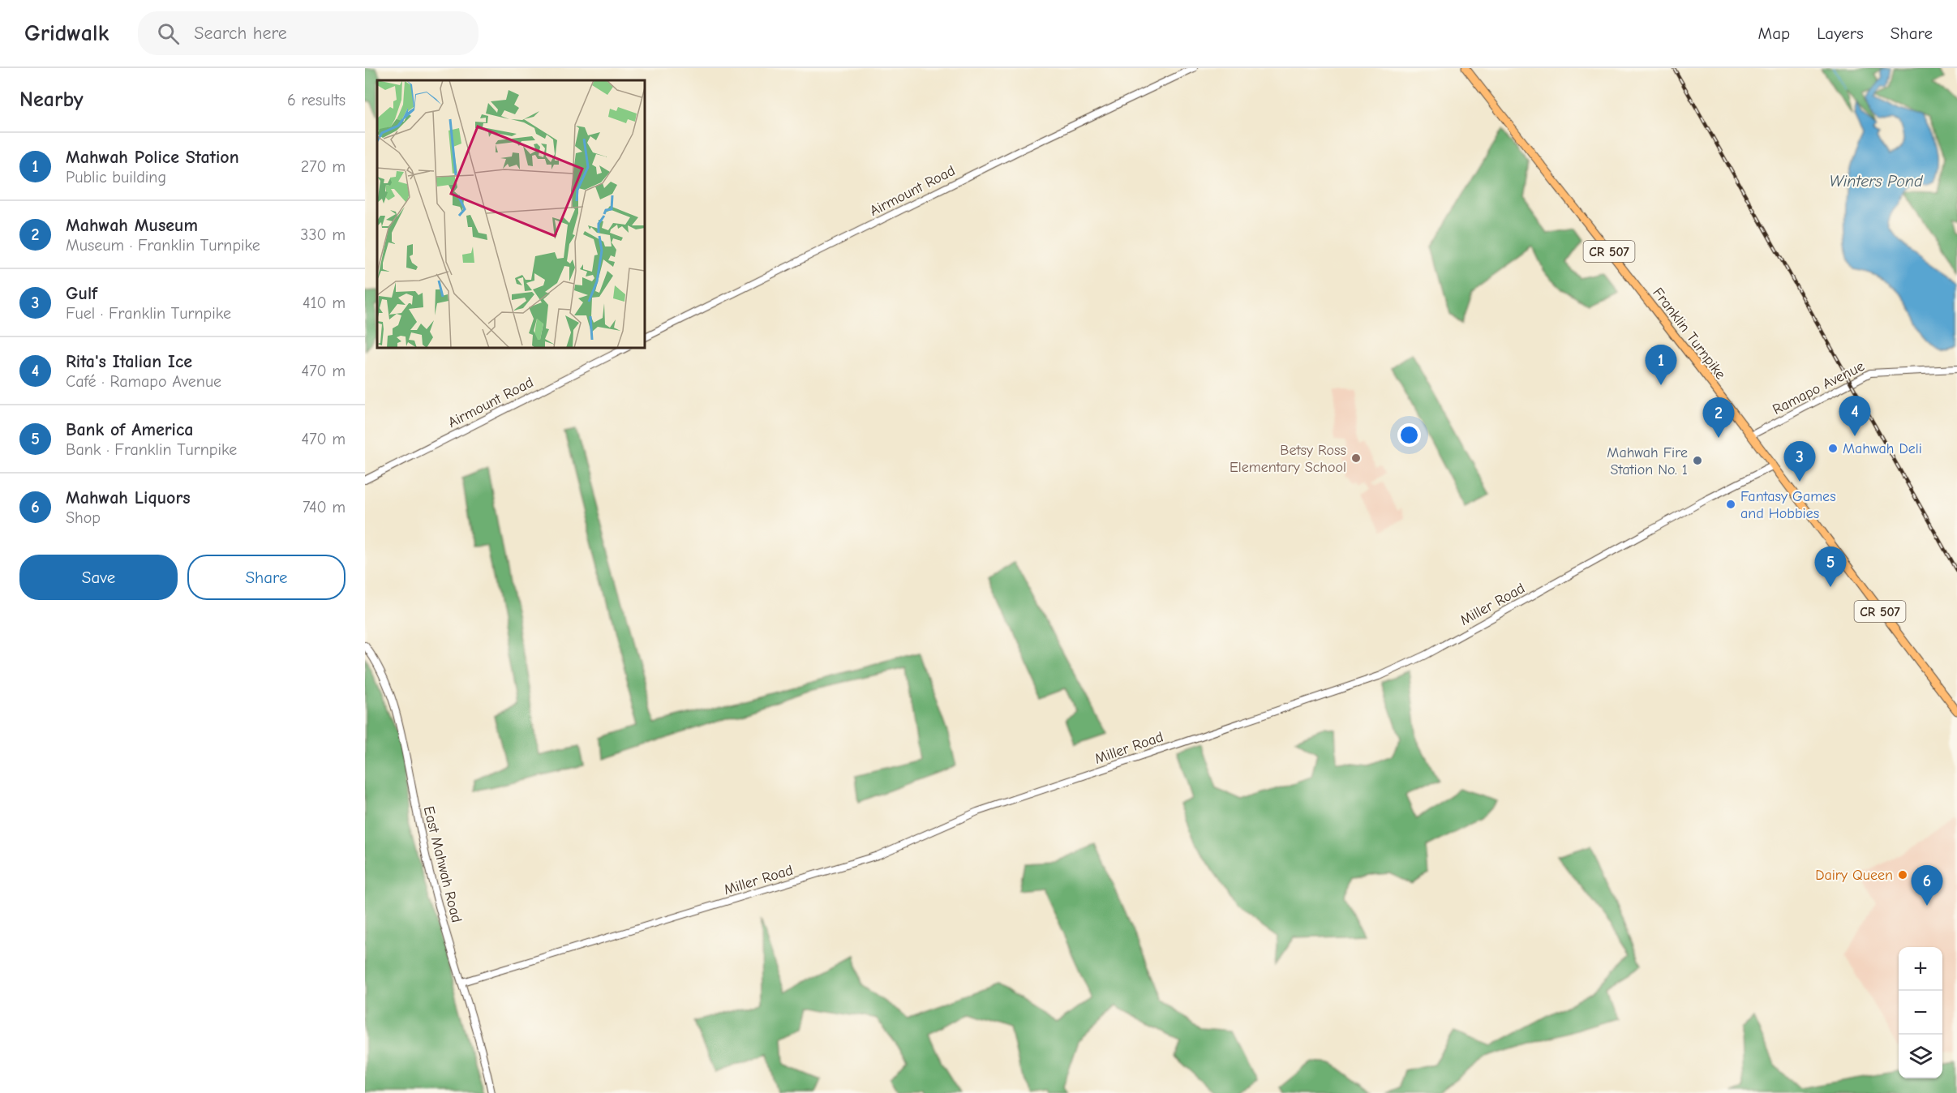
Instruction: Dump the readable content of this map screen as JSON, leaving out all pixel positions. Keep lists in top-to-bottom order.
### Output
{
  "streets": {
    "main road": ["CR 507", "Franklin Turnpike"],
    "street": [
      "Airmount Road",
      "Ramapo Avenue",
      "Miller Road",
      "East Mahwah Road"
    ]
  },
  "crossings": [
    ["Franklin Turnpike", "Ramapo Avenue"],
    ["Franklin Turnpike", "Miller Road"],
    ["Miller Road", "East Mahwah Road"]
  ],
  "water": ["Winters Pond"],
  "places": [
    "Mahwah Deli",
    "Betsy Ross Elementary School",
    "Mahwah Fire Station No. 1",
    "Fantasy Games and Hobbies",
    "Dairy Queen"
  ],
  "page": {
    "header": "Gridwalk",
    "search": "Search here",
    "nav": ["Map", "Layers", "Share"],
    "heading": ["Nearby", "6 results"],
    "list": [
      {
        "mark": "1",
        "name": "Mahwah Police Station",
        "note": "Public building",
        "value": "270 m"
      },
      {
        "mark": "2",
        "name": "Mahwah Museum",
        "note": "Museum · Franklin Turnpike",
        "value": "330 m"
      },
      {
        "mark": "3",
        "name": "Gulf",
        "note": "Fuel · Franklin Turnpike",
        "value": "410 m"
      },
      {
        "mark": "4",
        "name": "Rita's Italian Ice",
        "note": "Café · Ramapo Avenue",
        "value": "470 m"
      },
      {
        "mark": "5",
        "name": "Bank of America",
        "note": "Bank · Franklin Turnpike",
        "value": "470 m"
      },
      {
        "mark": "6",
        "name": "Mahwah Liquors",
        "note": "Shop",
        "value": "740 m"
      }
    ],
    "pins": [
      "1",
      "4",
      "2",
      "3",
      "5",
      "6"
    ],
    "buttons": ["Save", "Share"],
    "map_buttons": ["+", "−"]
  }
}
